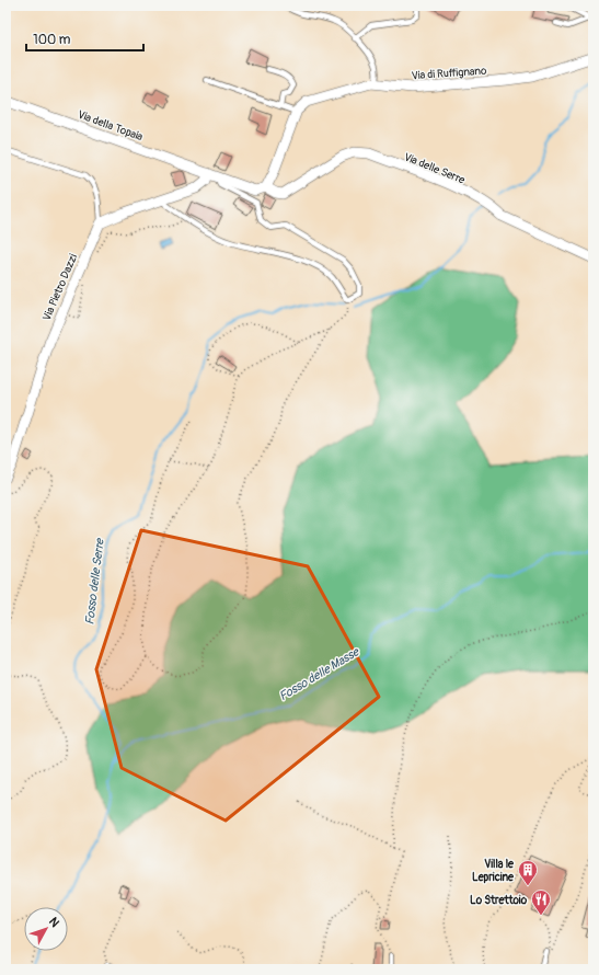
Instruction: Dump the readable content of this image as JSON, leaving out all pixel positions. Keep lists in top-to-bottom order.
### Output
{
  "streets": {
    "street": [
      "Via di Ruffignano",
      "Via della Topaia",
      "Via delle Serre",
      "Via Pietro Dazzi"
    ]
  },
  "water": ["Fosso delle Serre", "Fosso delle Masse"],
  "places": {
    "building": ["Villa le Lepricine"],
    "restaurant": ["Lo Strettoio"]
  },
  "scale_bar": "100 m",
  "north": "top right"
}
